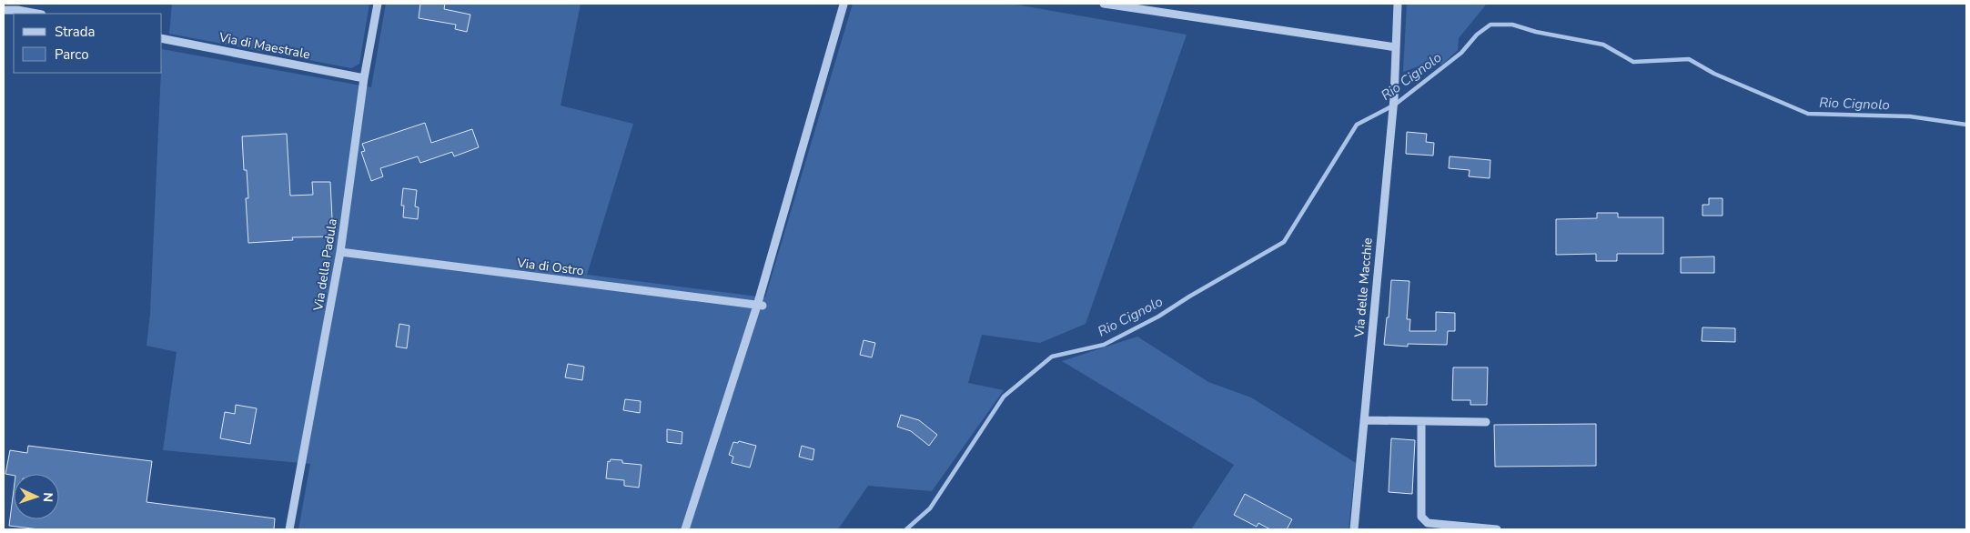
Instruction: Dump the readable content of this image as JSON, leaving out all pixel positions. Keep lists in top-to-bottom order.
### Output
{
  "streets": {
    "street": [
      "Via di Maestrale",
      "Via della Padula",
      "Via di Ostro",
      "Via delle Macchie"
    ]
  },
  "crossings": [
    ["Via di Maestrale", "Via della Padula"],
    ["Via della Padula", "Via di Ostro"]
  ],
  "water": ["Rio Cignolo"],
  "legend": ["Strada", "Parco"],
  "north": "right"
}
